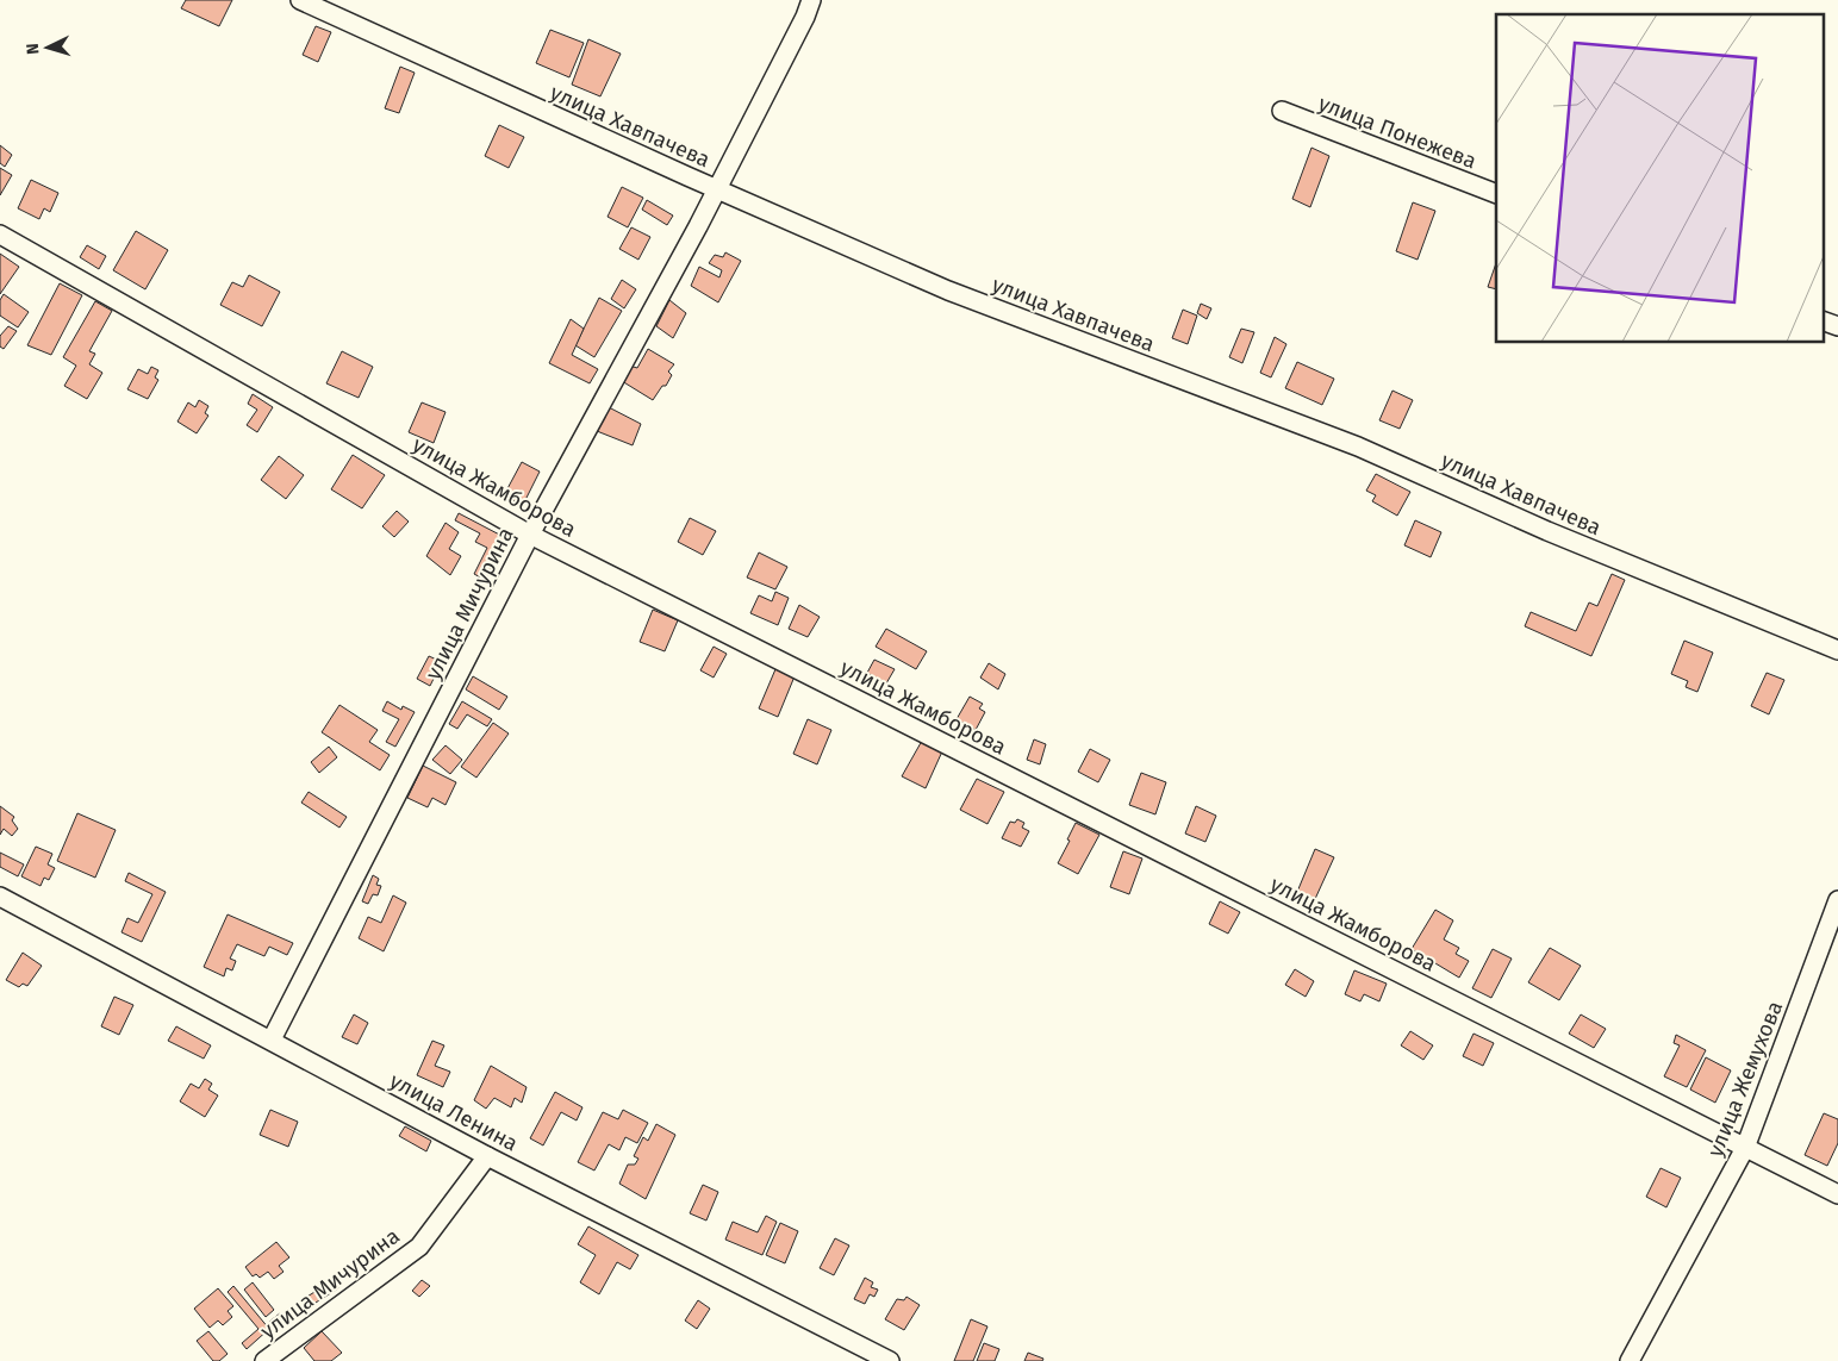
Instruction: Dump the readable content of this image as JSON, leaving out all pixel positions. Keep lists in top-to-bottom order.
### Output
{
  "streets": {
    "street": [
      "улица Хавпачева",
      "улица Понежева",
      "улица Жамборова",
      "улица Мичурина",
      "улица Жемухова",
      "улица Ленина"
    ]
  },
  "crossings": [
    ["улица Хавпачева", "улица Мичурина"],
    ["улица Жамборова", "улица Мичурина"],
    ["улица Жамборова", "улица Жемухова"],
    ["улица Мичурина", "улица Ленина"]
  ],
  "north": "left"
}
